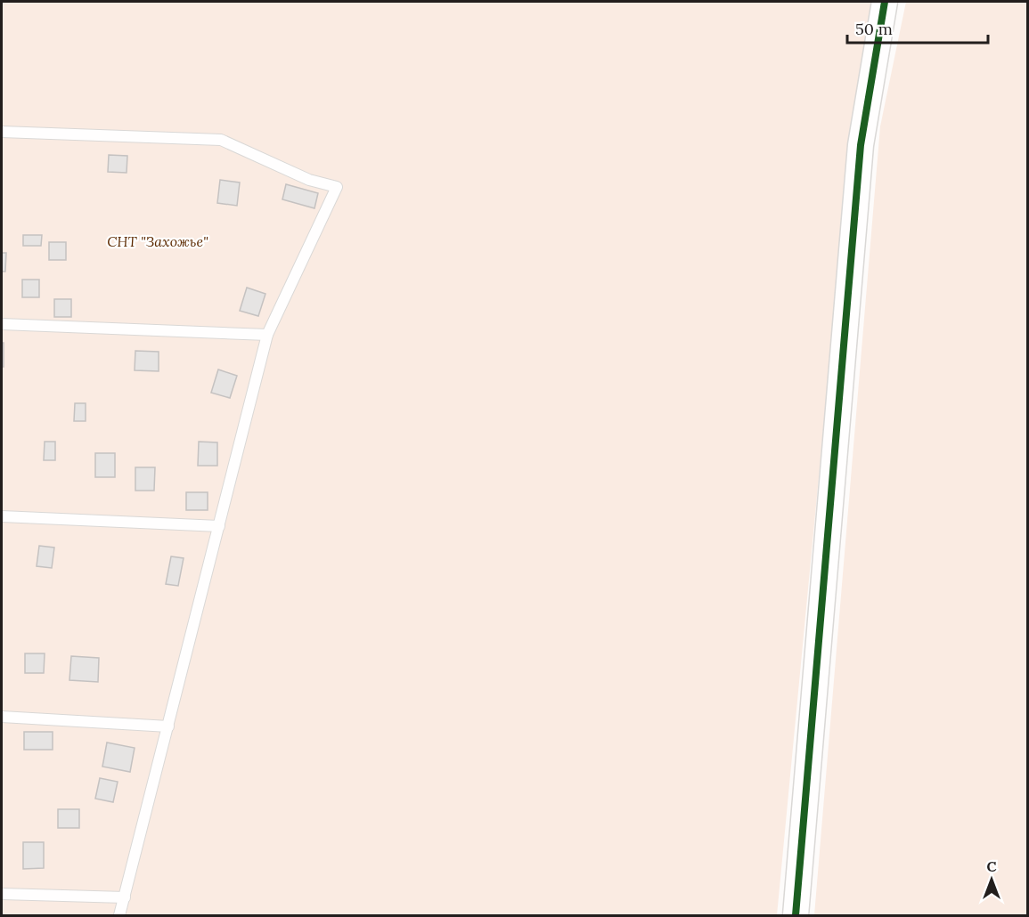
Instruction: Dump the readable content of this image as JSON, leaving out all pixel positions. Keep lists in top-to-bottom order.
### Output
{
  "parks": ["СНТ \"Захожье\""],
  "scale_bar": "50 m",
  "north": "top"
}
